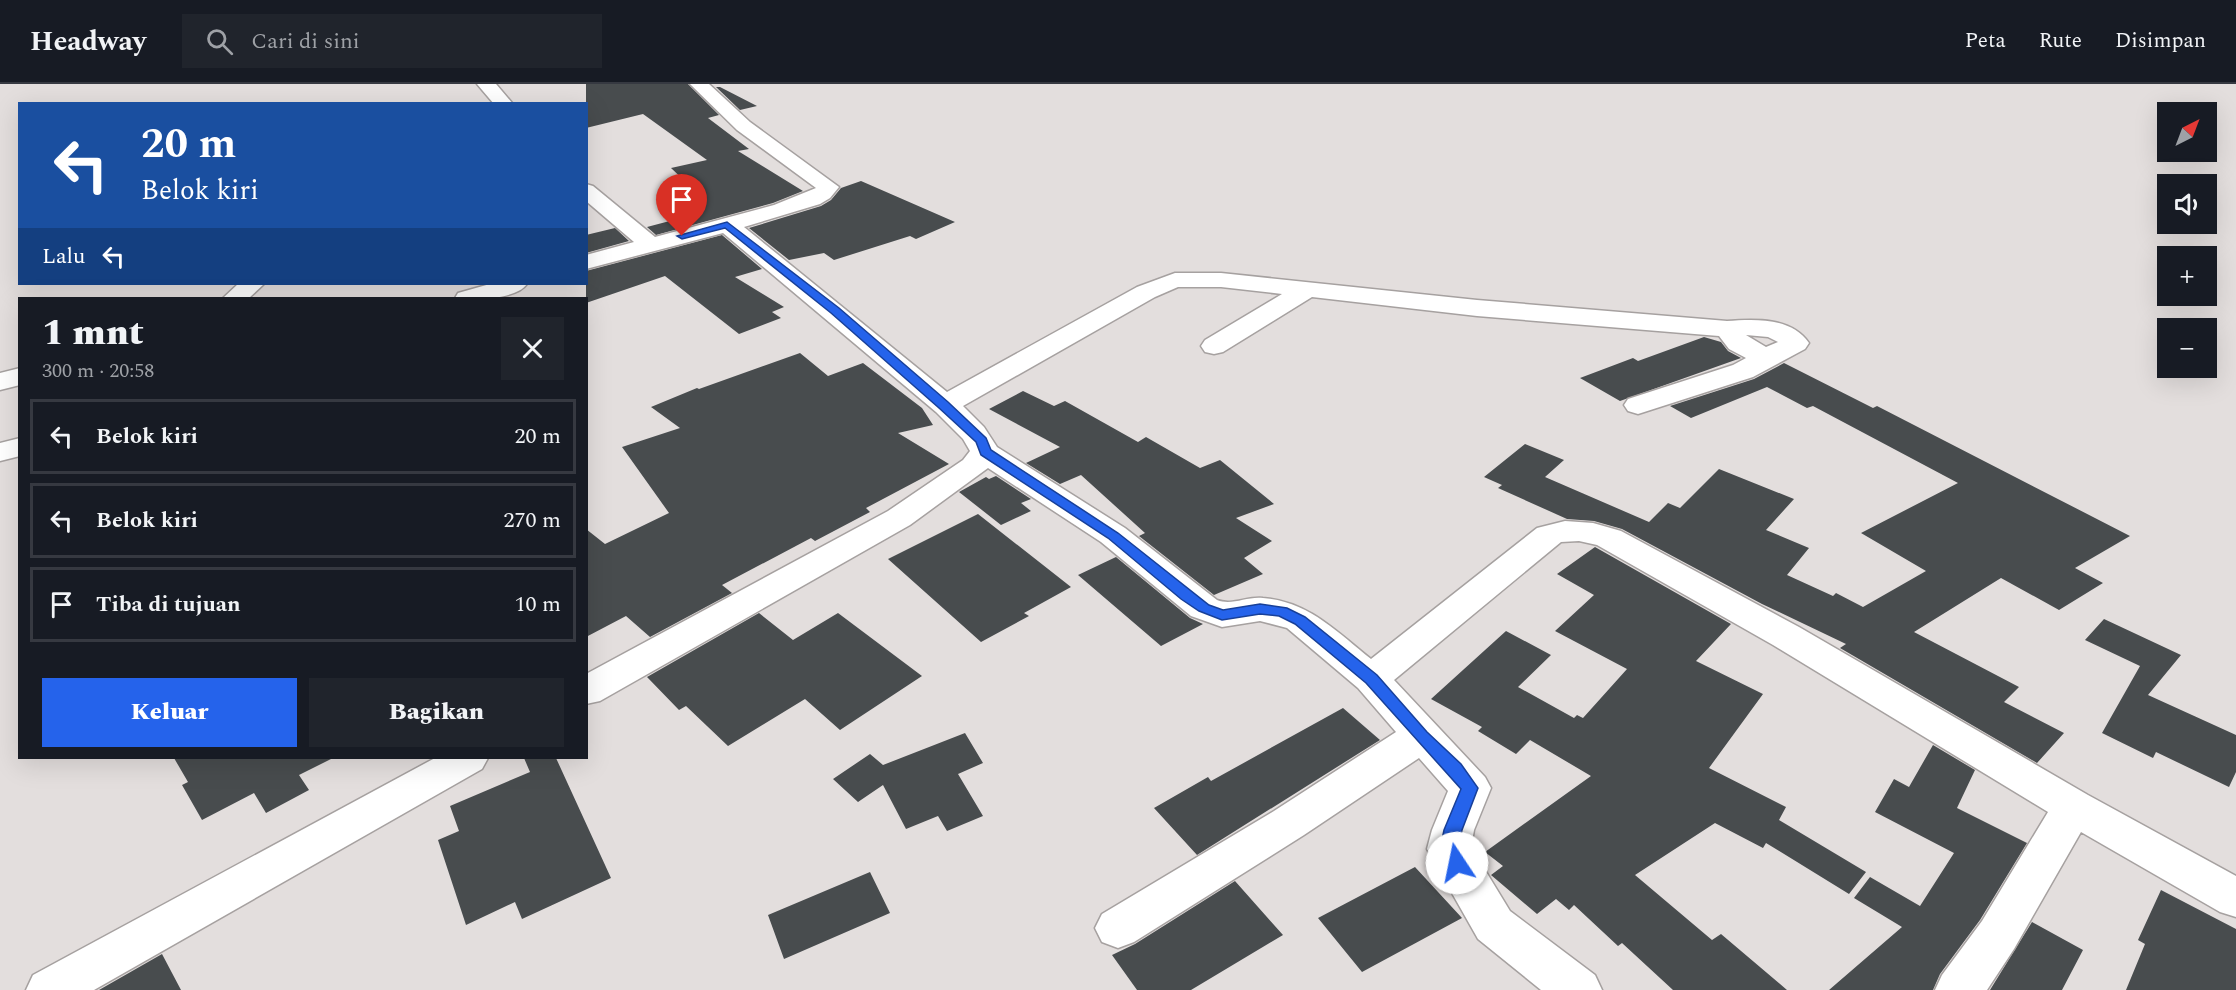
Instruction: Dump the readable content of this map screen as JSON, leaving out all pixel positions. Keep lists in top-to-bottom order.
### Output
{
  "north": "top right",
  "page": {
    "header": "Headway",
    "search": "Cari di sini",
    "nav": ["Peta", "Rute", "Disimpan"],
    "map_buttons": ["+", "−"],
    "turn": ["20 m", "Belok kiri"],
    "then": "Lalu",
    "heading": ["1 mnt", "300 m · 20:58"],
    "list": [
      {
        "name": "Belok kiri",
        "value": "20 m"
      },
      {
        "name": "Belok kiri",
        "value": "270 m"
      },
      {
        "name": "Tiba di tujuan",
        "value": "10 m"
      }
    ],
    "buttons": ["Keluar", "Bagikan"]
  }
}
